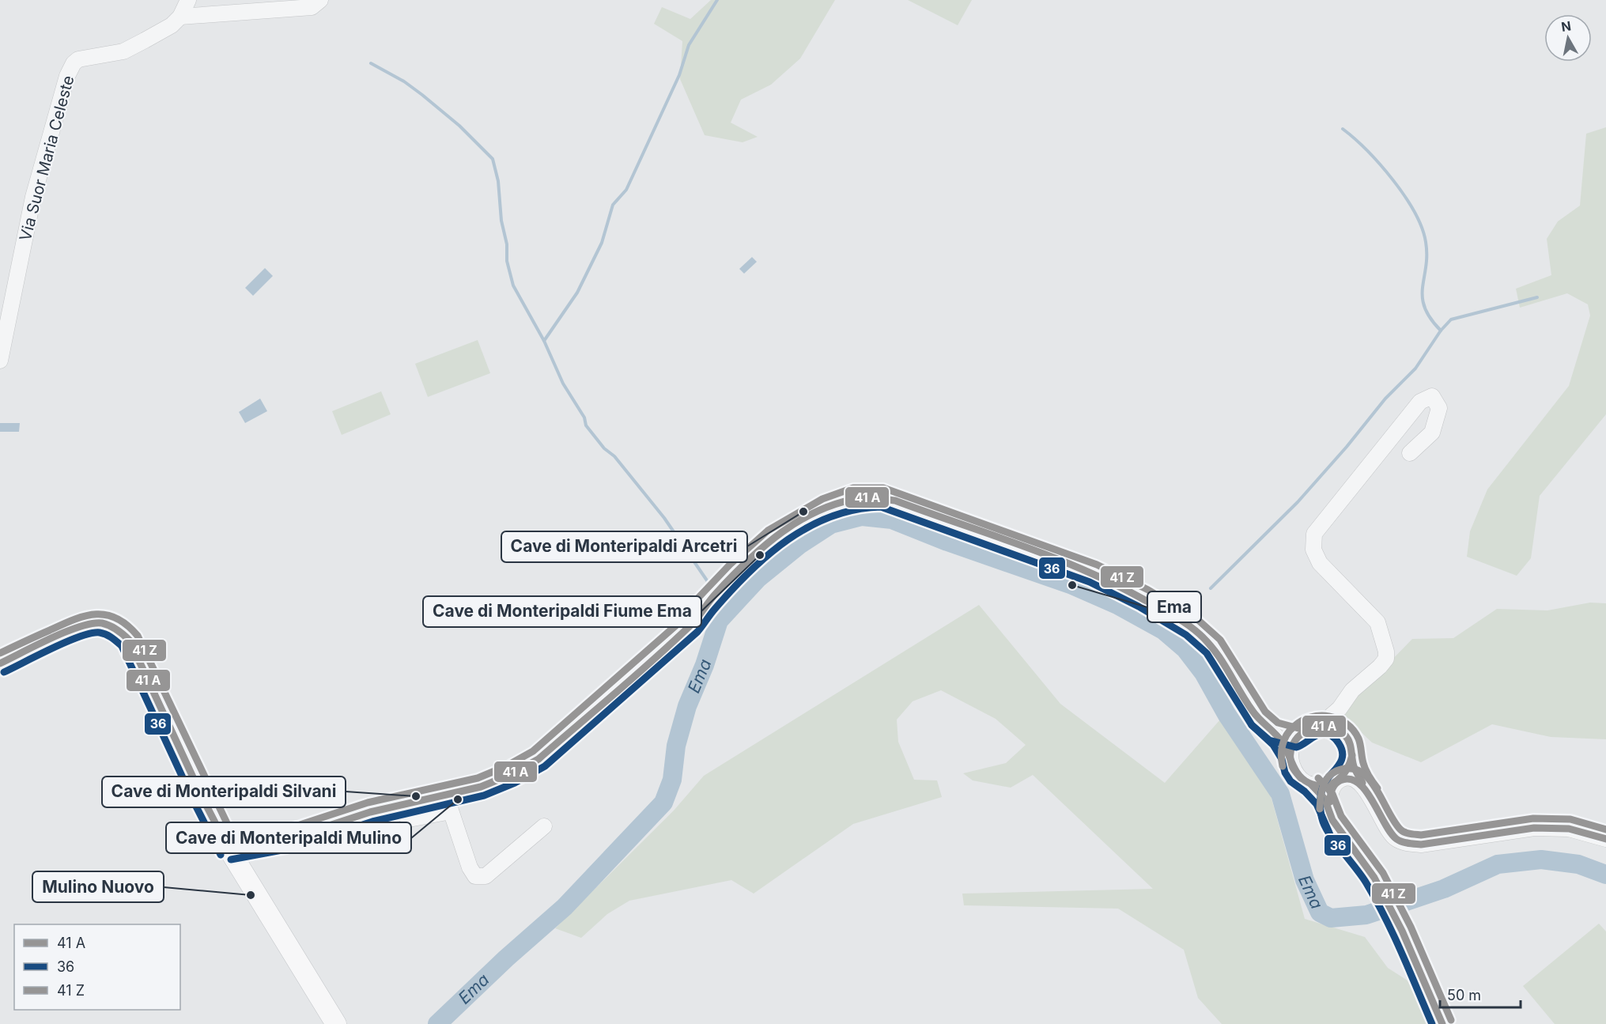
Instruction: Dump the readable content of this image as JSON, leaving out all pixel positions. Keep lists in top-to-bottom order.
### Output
{
  "streets": {
    "street": ["Via Suor Maria Celeste"]
  },
  "water": ["Ema"],
  "places": [
    "Cave di Monteripaldi Arcetri",
    "Cave di Monteripaldi Fiume Ema",
    "Ema",
    "Cave di Monteripaldi Silvani",
    "Cave di Monteripaldi Mulino",
    "Mulino Nuovo"
  ],
  "lines": ["transit line 36"],
  "legend": ["41 A", "36", "41 Z"],
  "scale_bar": "50 m",
  "north": "top"
}
